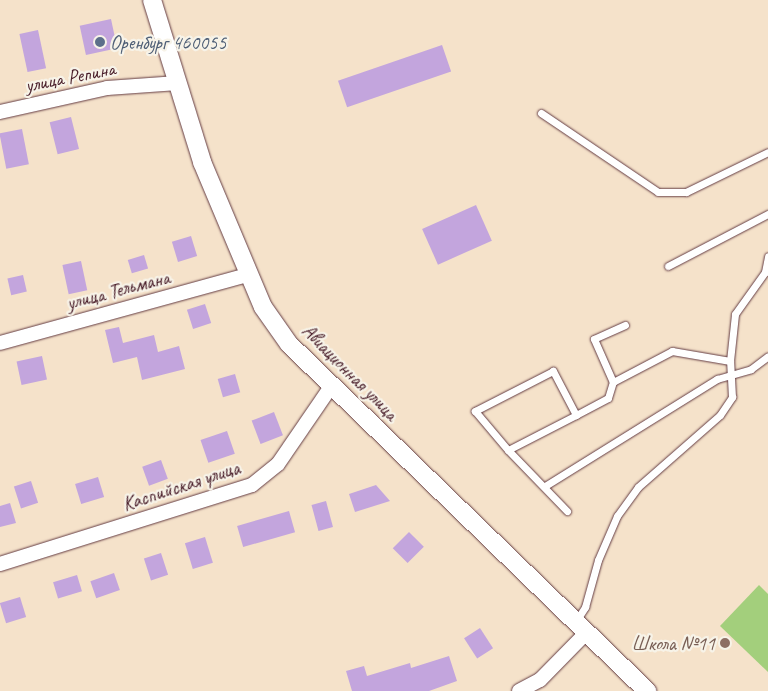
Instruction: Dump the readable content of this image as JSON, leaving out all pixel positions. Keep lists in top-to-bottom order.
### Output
{
  "streets": {
    "street": [
      "улица Репина",
      "улица Тельмана",
      "Авиационная улица",
      "Каспийская улица"
    ]
  },
  "crossings": [
    ["улица Репина", "Авиационная улица"],
    ["улица Тельмана", "Авиационная улица"],
    ["Авиационная улица", "Каспийская улица"]
  ],
  "places": ["Оренбург 460055", "Школа №11"]
}
